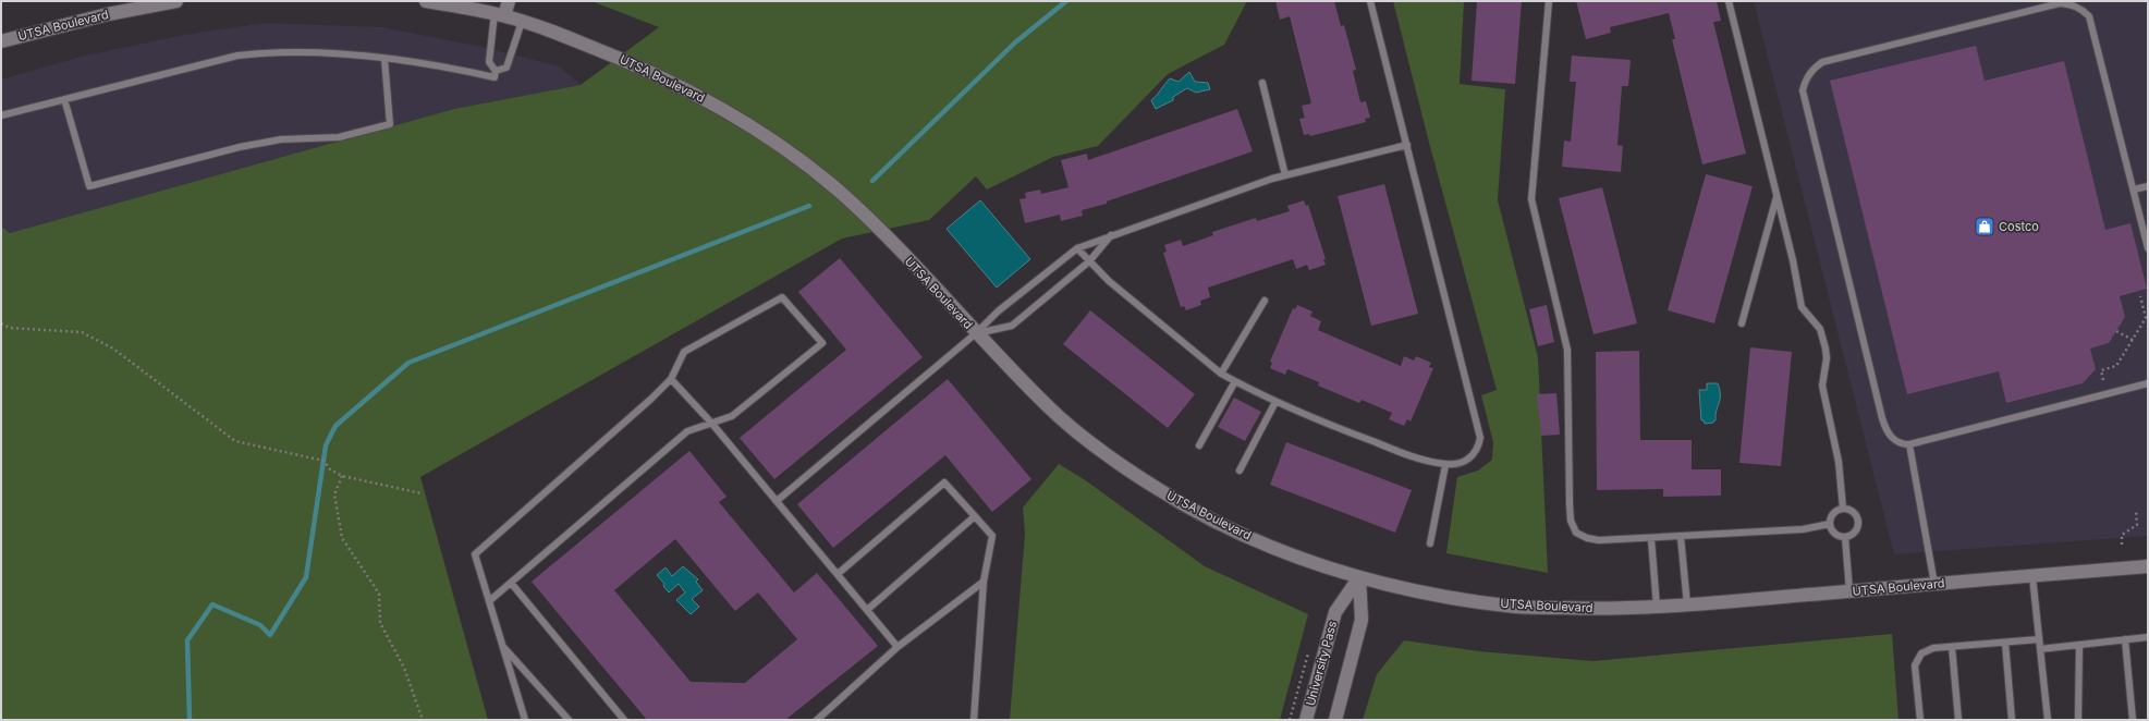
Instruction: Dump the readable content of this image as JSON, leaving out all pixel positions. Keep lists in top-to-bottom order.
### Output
{
  "streets": {
    "main road": ["UTSA Boulevard", "University Pass"]
  },
  "crossings": [
    ["UTSA Boulevard", "University Pass"]
  ],
  "places": {
    "shop": ["Costco"]
  }
}
